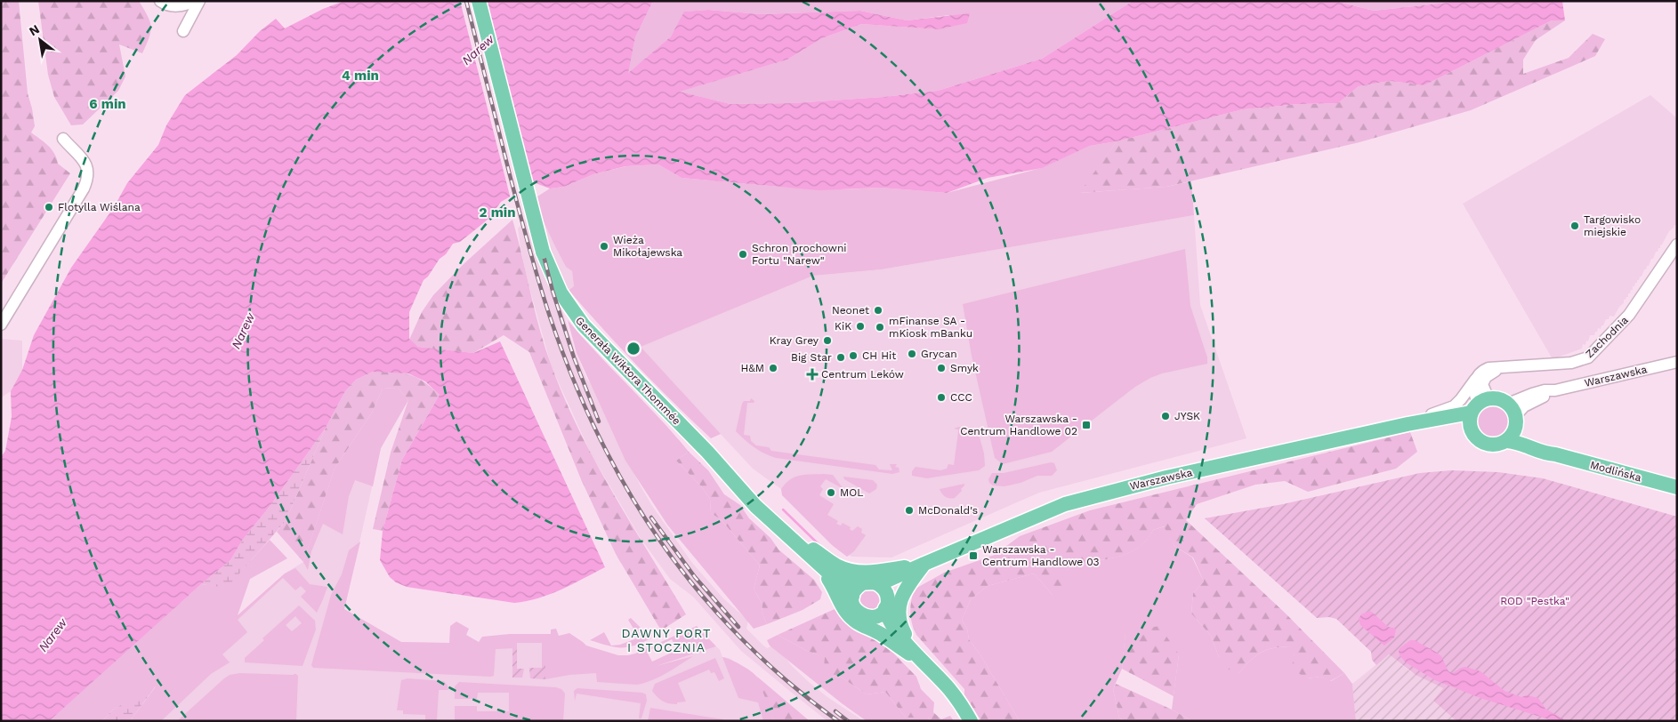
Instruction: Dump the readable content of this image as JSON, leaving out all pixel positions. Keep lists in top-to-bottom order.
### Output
{
  "streets": {
    "main road": ["Generała Wiktora Thommée", "Warszawska", "Modlińska"],
    "street": ["Zachodnia"]
  },
  "crossings": [
    ["Zachodnia", "Warszawska"],
    ["Generała Wiktora Thommée", "Warszawska"],
    ["Warszawska", "Modlińska"]
  ],
  "districts": ["DAWNY PORT I STOCZNIA"],
  "water": ["Narew"],
  "parks": ["ROD \"Pestka\""],
  "places": {
    "other": [
      "Flotylla Wiślana",
      "Targowisko miejskie",
      "Wieża Mikołajewska",
      "Schron prochowni Fortu \"Narew\"",
      "Neonet",
      "KiK",
      "mFinanse SA - mKiosk mBanku",
      "Kray Grey",
      "Grycan",
      "CH Hit",
      "Big Star",
      "H&M",
      "Smyk",
      "CCC",
      "JYSK",
      "MOL",
      "McDonald's"
    ],
    "health": ["Centrum Leków"],
    "transit": ["Warszawska - Centrum Handlowe 02", "Warszawska - Centrum Handlowe 03"]
  },
  "north": "top left",
  "rings": ["4 min", "6 min", "2 min"]
}
